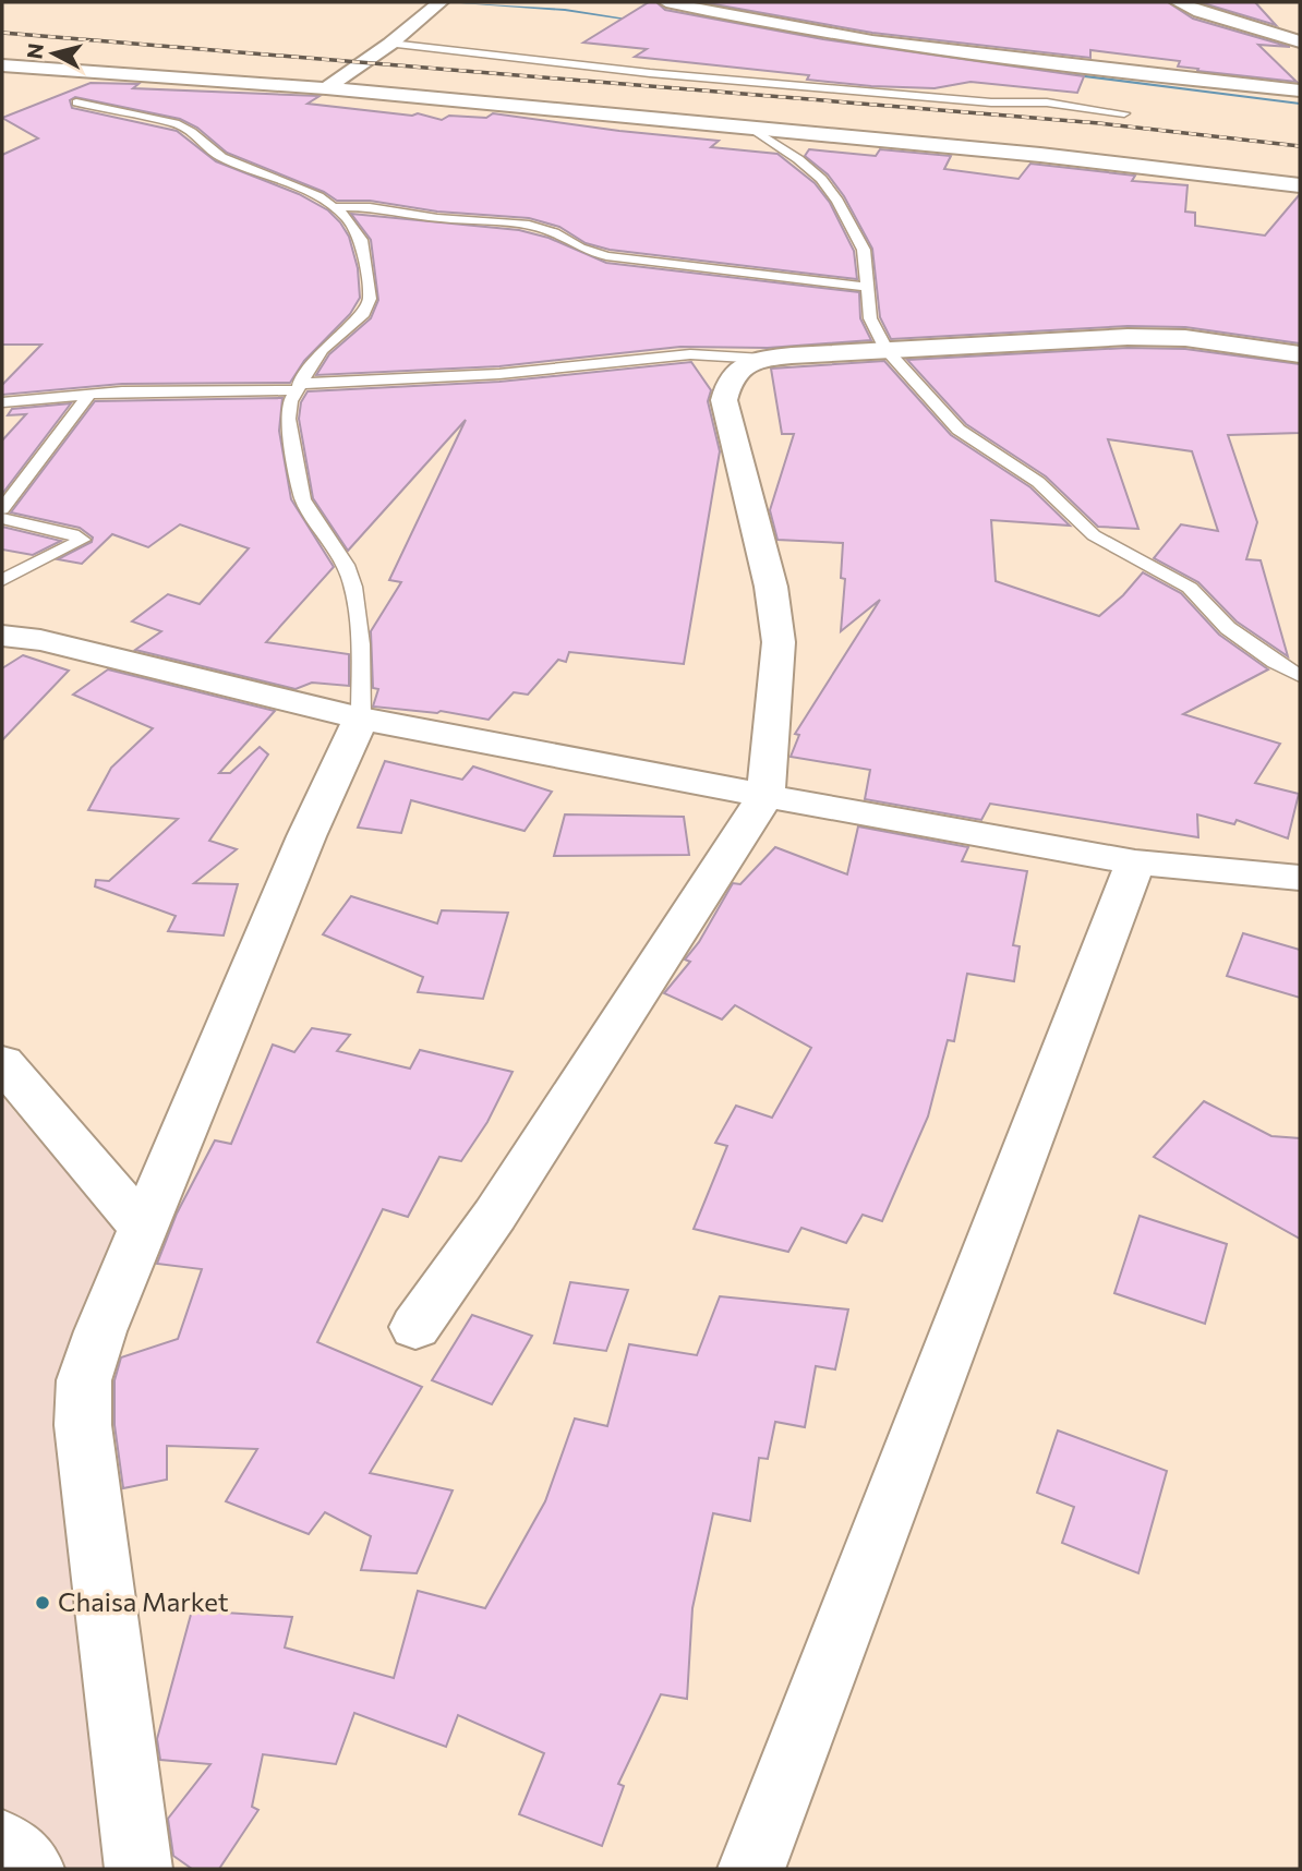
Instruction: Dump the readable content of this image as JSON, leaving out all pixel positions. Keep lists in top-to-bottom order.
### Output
{
  "places": ["Chaisa Market"],
  "north": "left"
}
